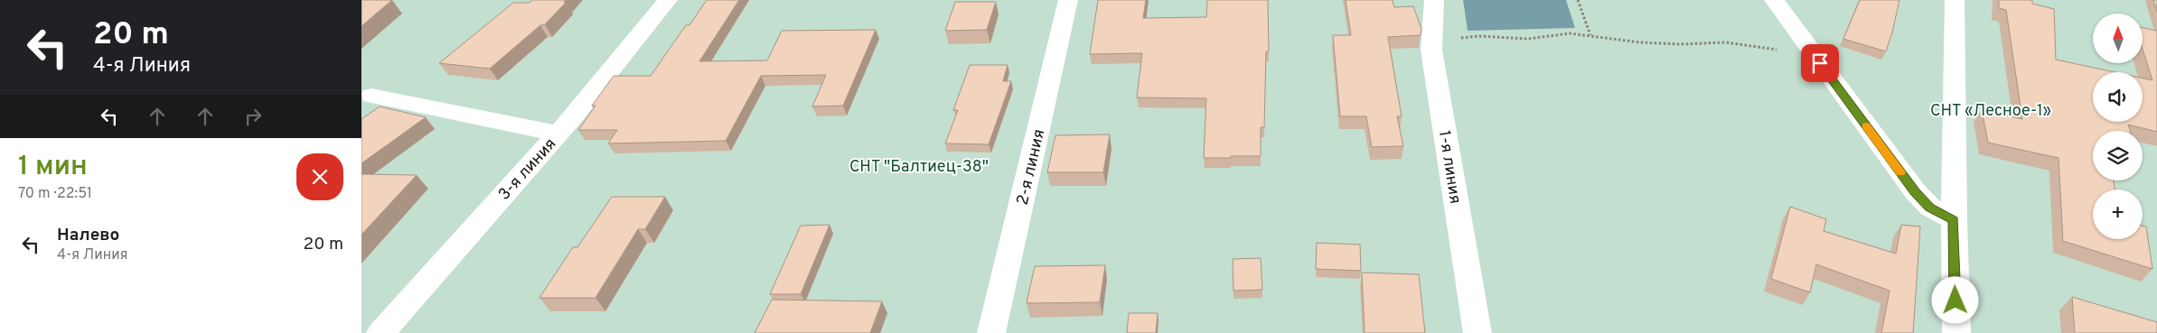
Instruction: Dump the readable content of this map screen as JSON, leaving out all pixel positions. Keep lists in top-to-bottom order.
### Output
{
  "streets": {
    "street": ["2-я линия", "1-я линия", "3-я линия"]
  },
  "parks": ["СНТ «Лесное-1»", "СНТ \"Балтиец-38\""],
  "north": "top",
  "page": {
    "turn": ["20 m", "4-я Линия"],
    "map_buttons": "+",
    "heading": ["1 мин", "70 m · 22:51"],
    "list": [
      {
        "name": "Налево",
        "note": "4-я Линия",
        "value": "20 m"
      }
    ]
  }
}
